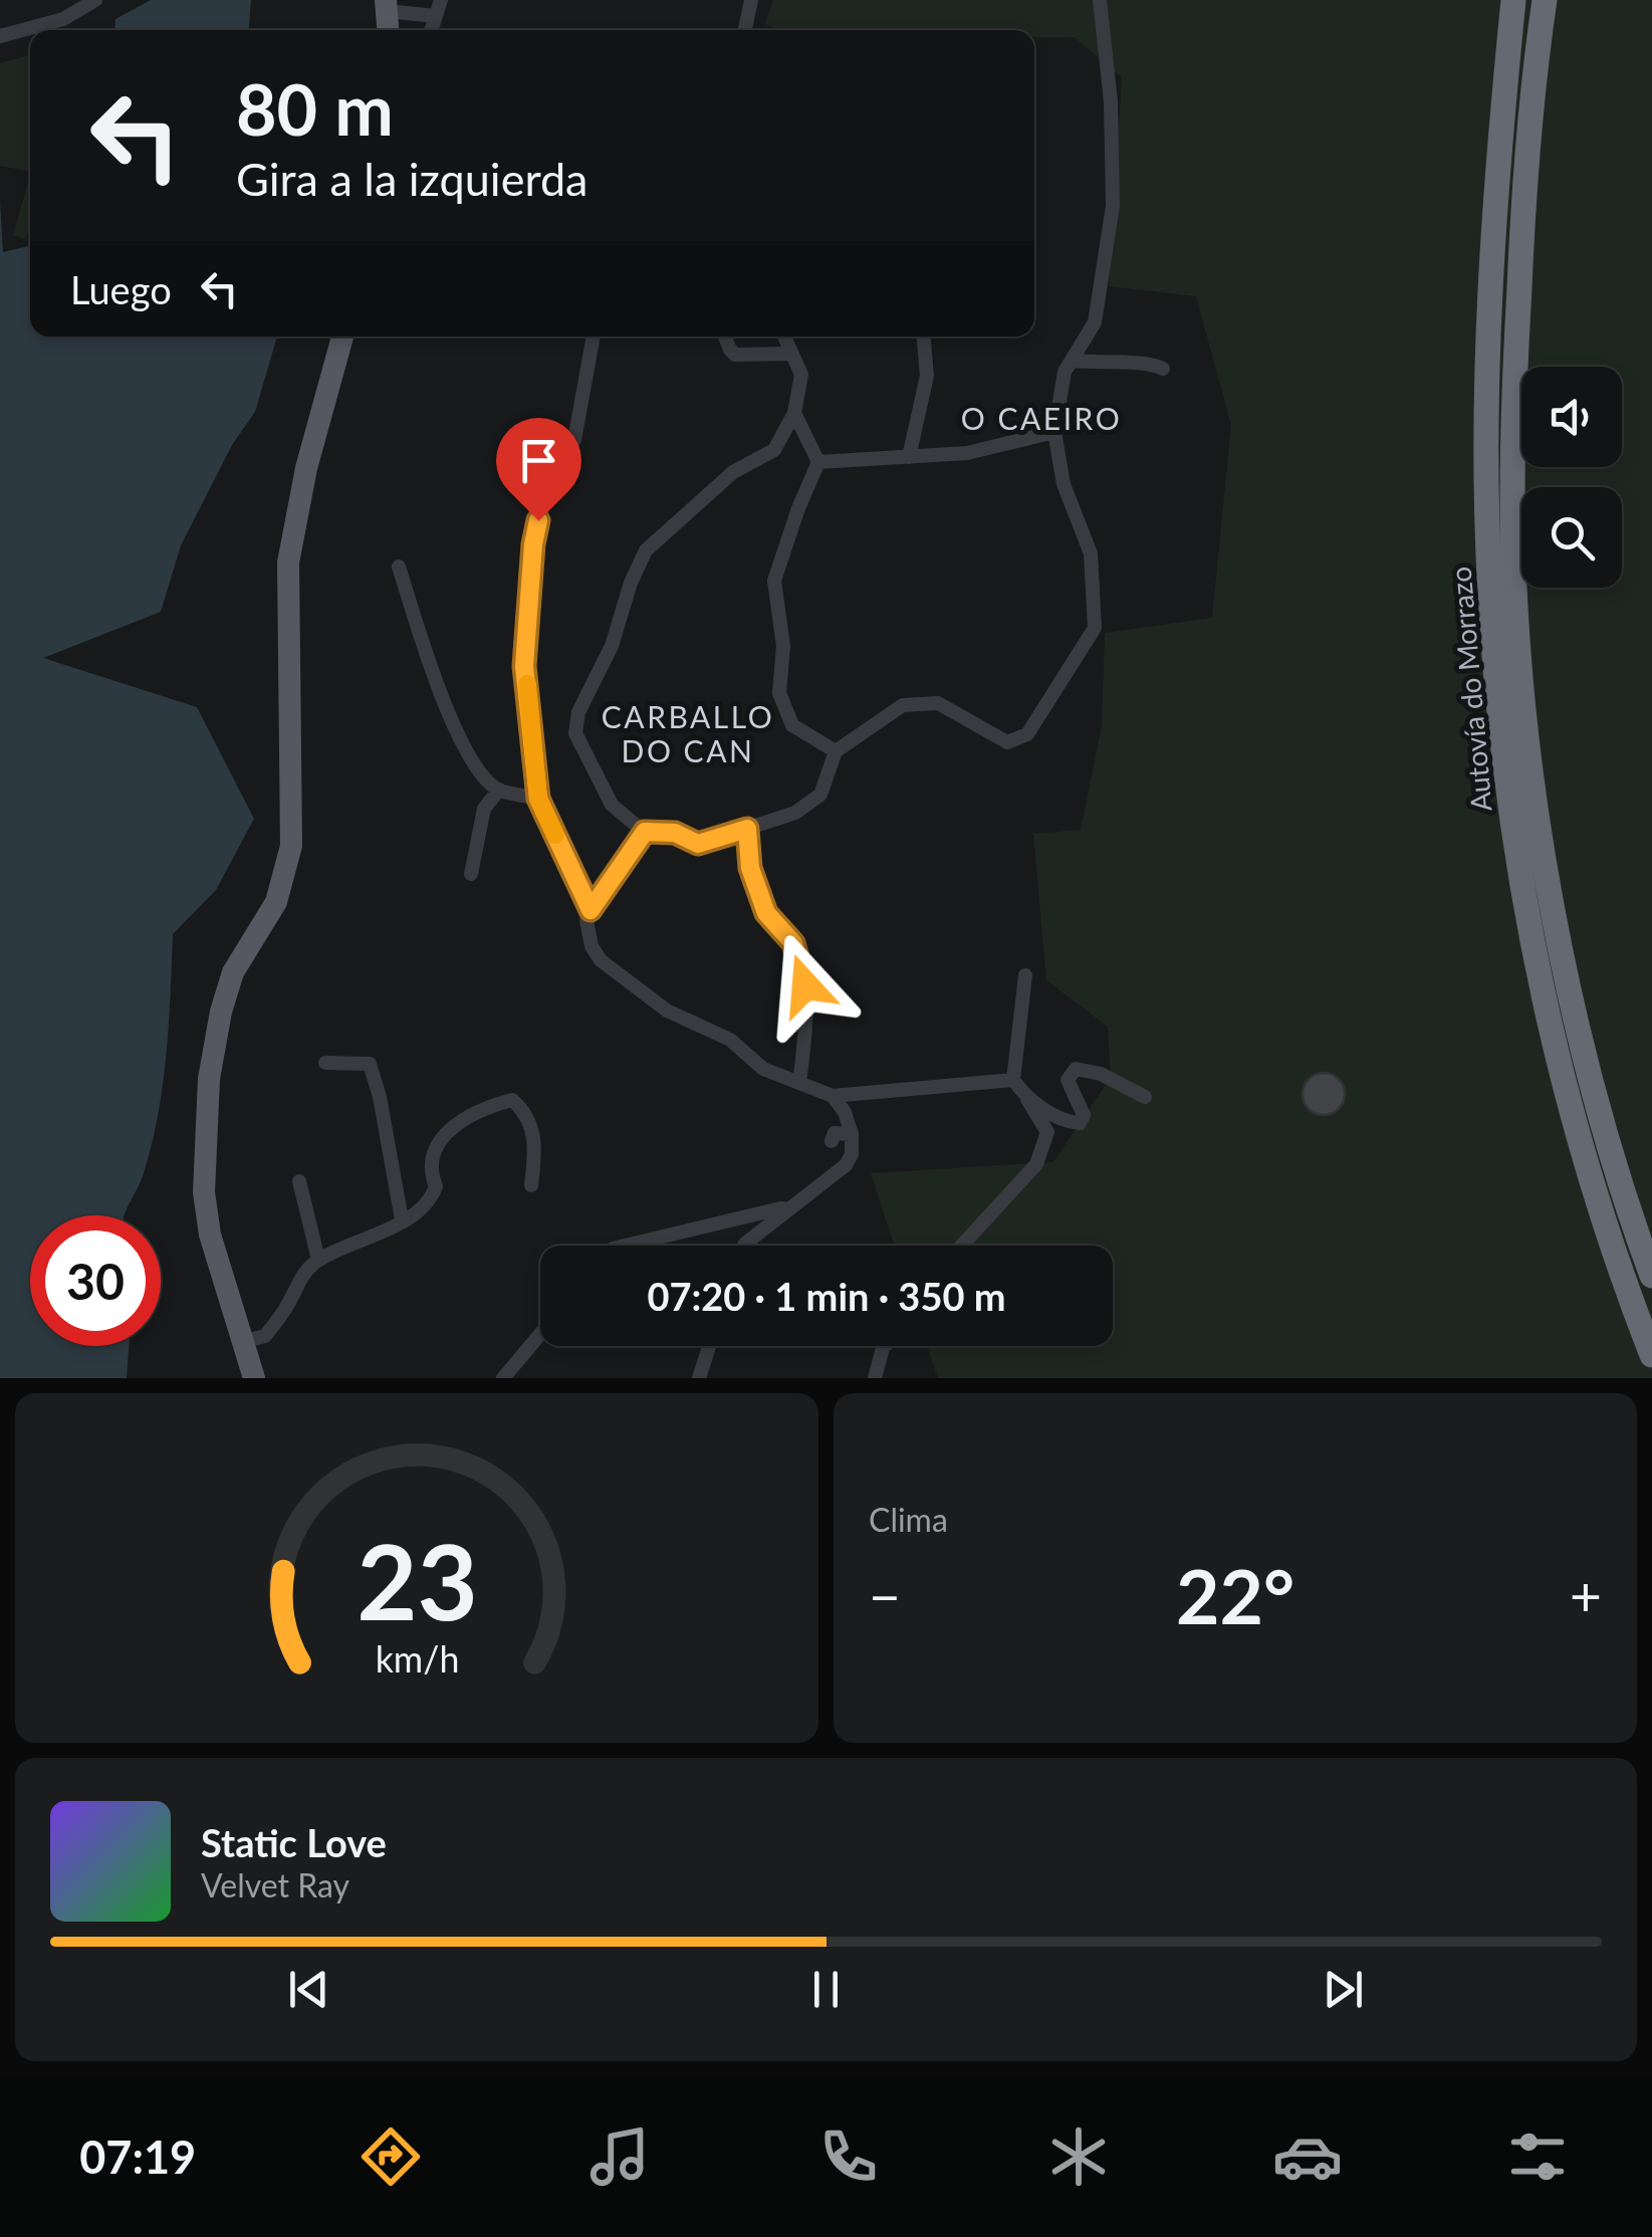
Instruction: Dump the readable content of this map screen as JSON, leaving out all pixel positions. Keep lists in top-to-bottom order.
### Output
{
  "streets": {
    "highway": ["Autovía do Morrazo"]
  },
  "districts": ["O CAEIRO", "CARBALLO DO CAN"],
  "page": {
    "turn": ["80 m", "Gira a la izquierda"],
    "then": "Luego",
    "limit": "30",
    "trip": "07:20 · 1 min · 350 m",
    "tile": "Clima",
    "heat": ["−", "22°", "+"],
    "song": ["Static Love", "Velvet Ray"],
    "tabs": "07:19",
    "gauge": ["23", "km/h"]
  }
}
